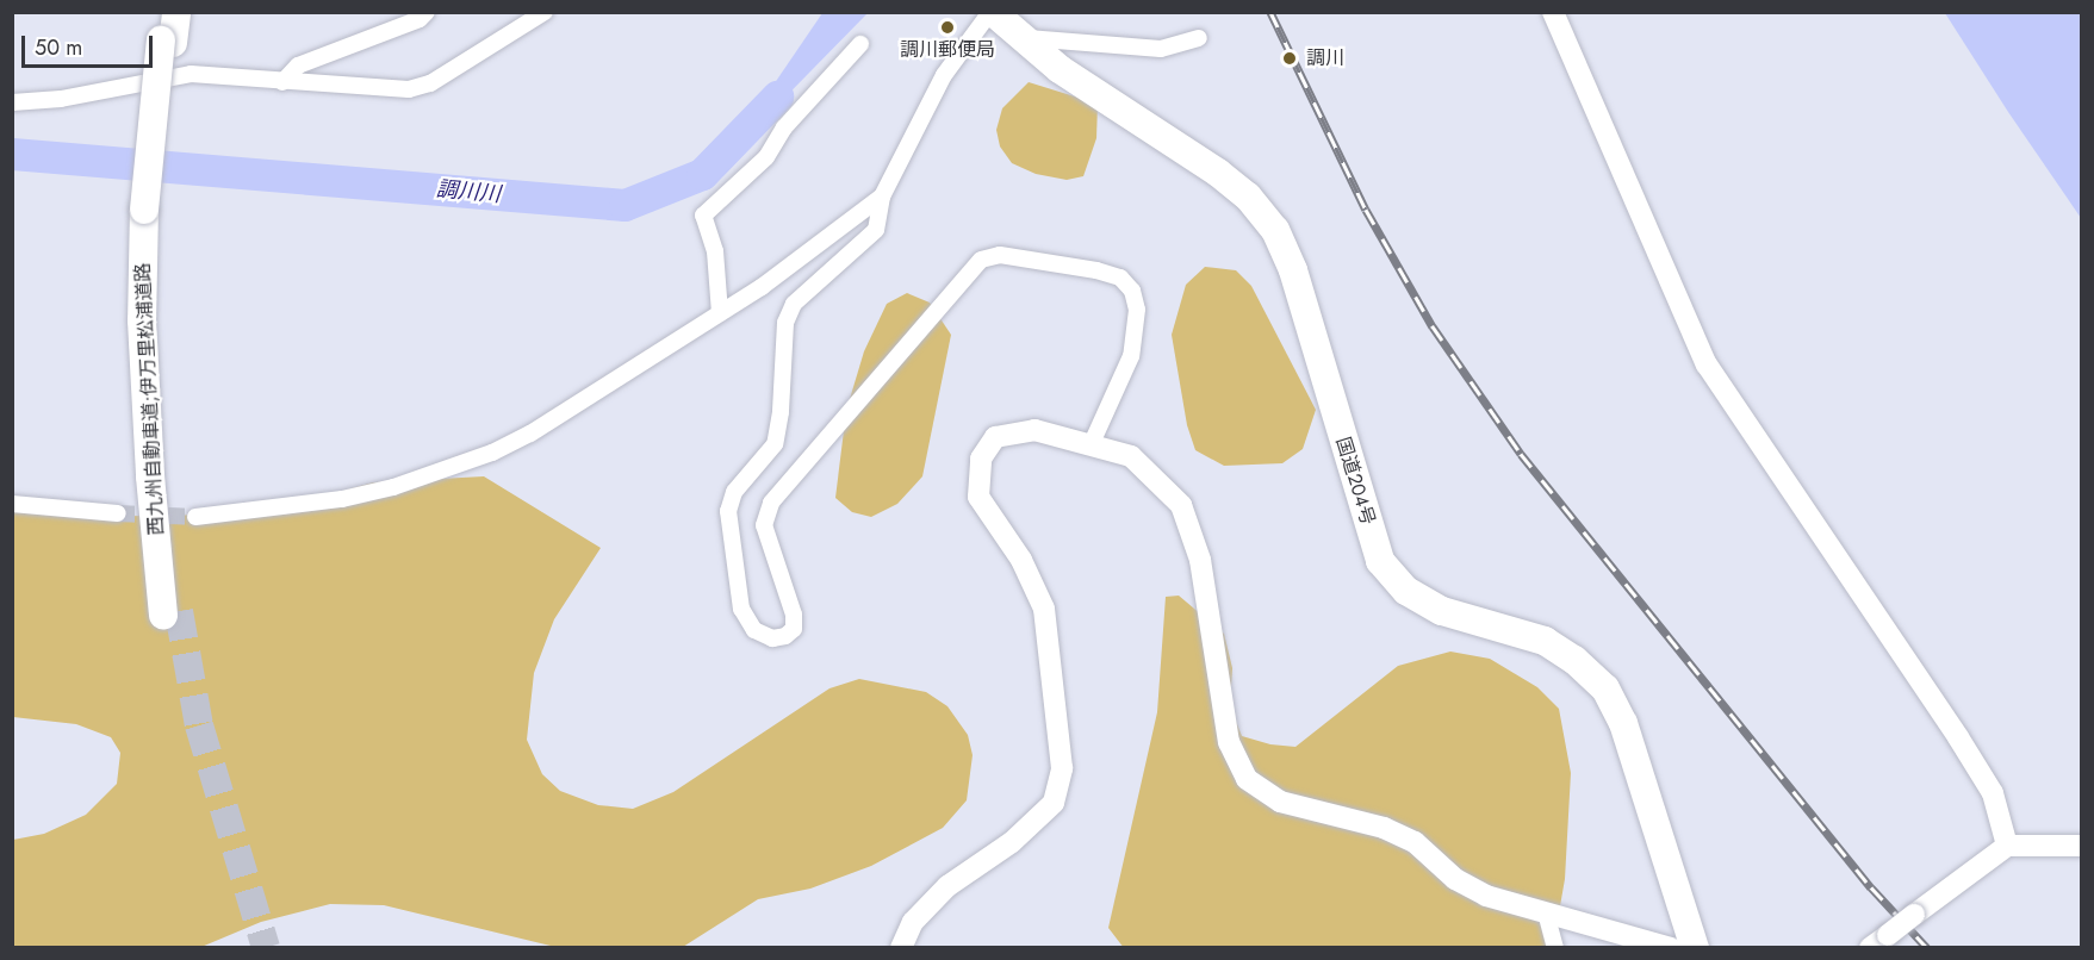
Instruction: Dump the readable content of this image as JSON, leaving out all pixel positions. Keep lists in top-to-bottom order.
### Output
{
  "streets": {
    "highway": ["西九州自動車道;伊万里松浦道路", "国道204号"]
  },
  "water": ["調川川"],
  "places": ["調川郵便局", "調川"],
  "scale_bar": "50 m"
}
